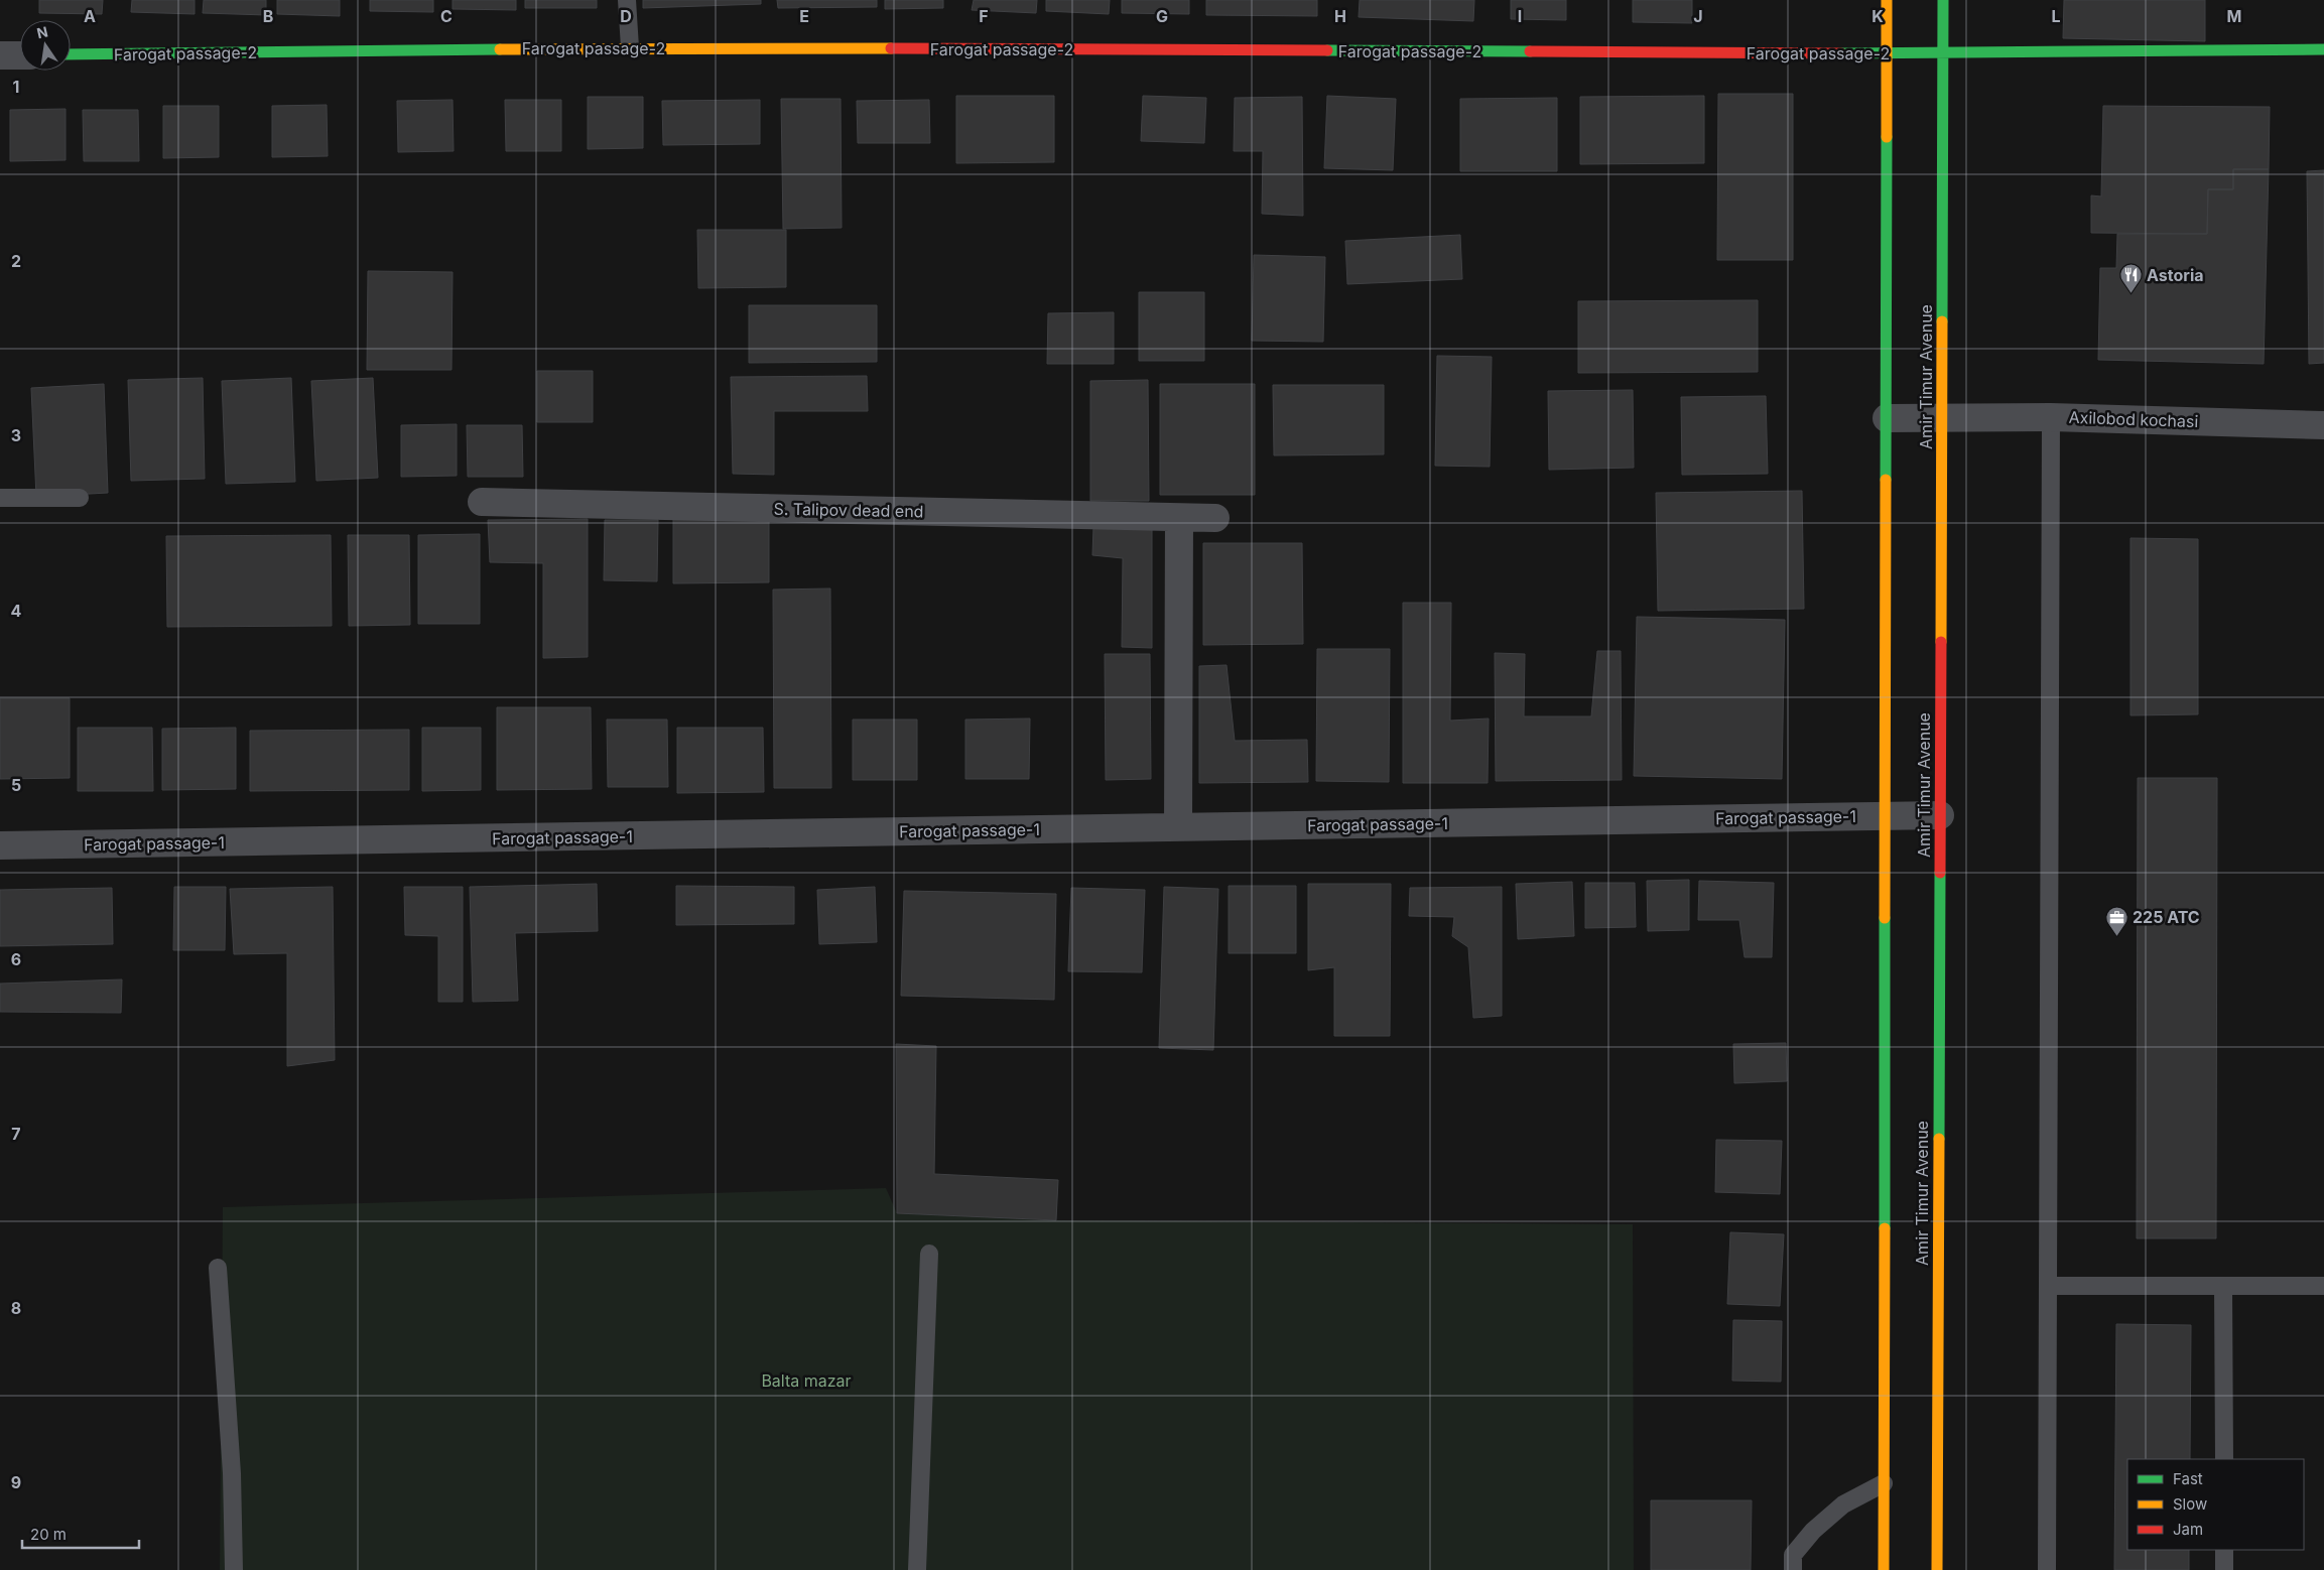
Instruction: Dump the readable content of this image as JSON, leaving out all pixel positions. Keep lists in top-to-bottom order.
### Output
{
  "streets": {
    "main road": ["Farogat passage-2", "Amir Timur Avenue"],
    "street": ["Axilobod kochasi", "S. Talipov dead end", "Farogat passage-1"]
  },
  "crossings": [
    ["Farogat passage-2", "Amir Timur Avenue"],
    ["Amir Timur Avenue", "Axilobod kochasi"],
    ["Amir Timur Avenue", "Farogat passage-1"]
  ],
  "parks": ["Balta mazar"],
  "places": {
    "restaurant": ["Astoria"],
    "office": ["225 АТС"]
  },
  "legend": ["Fast", "Slow", "Jam"],
  "scale_bar": "20 m",
  "north": "top",
  "grid": {
    "columns": [
      "A",
      "B",
      "C",
      "D",
      "E",
      "F",
      "G",
      "H",
      "I",
      "J",
      "K",
      "L",
      "M"
    ],
    "rows": [
      "1",
      "2",
      "3",
      "4",
      "5",
      "6",
      "7",
      "8",
      "9"
    ]
  }
}
